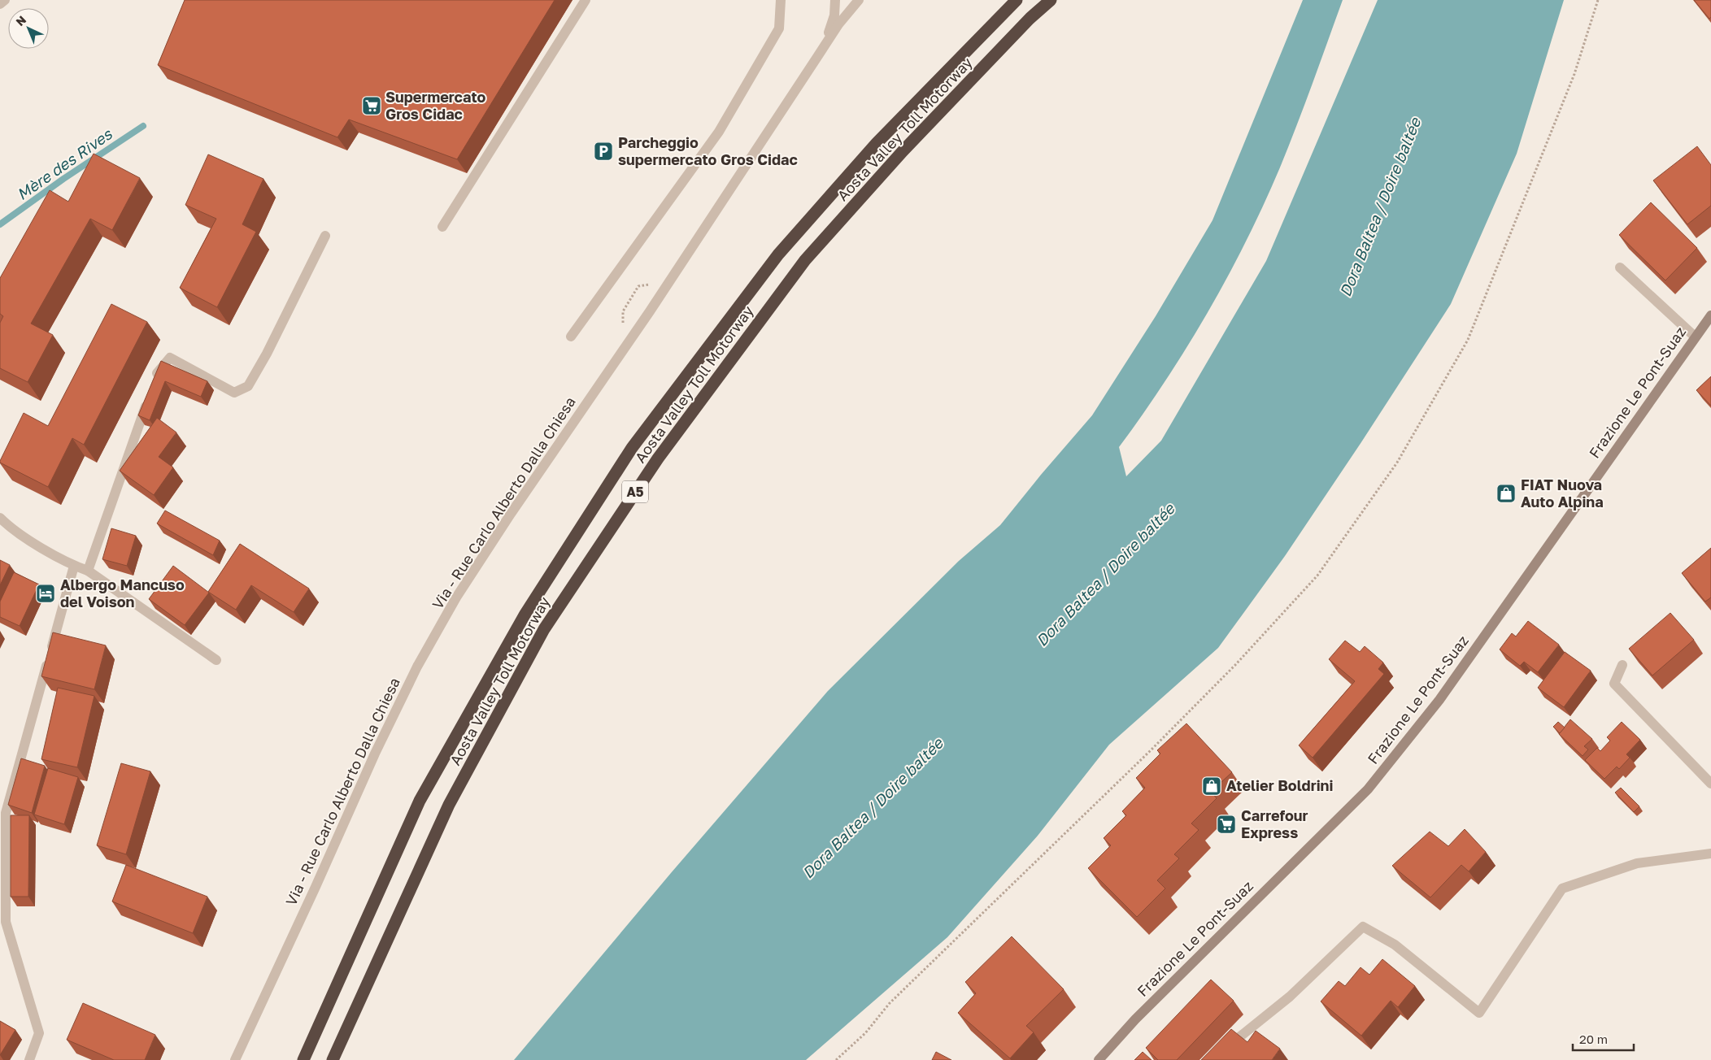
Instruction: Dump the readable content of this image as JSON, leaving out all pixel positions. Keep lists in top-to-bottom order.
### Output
{
  "streets": {
    "highway": ["Aosta Valley Toll Motorway", "A5"],
    "main road": ["Frazione Le Pont-Suaz"],
    "street": ["Via - Rue Carlo Alberto Dalla Chiesa"]
  },
  "water": ["Mère des Rives", "Dora Baltea / Doire baltée"],
  "places": {
    "supermarket": ["Supermercato Gros Cidac", "Carrefour Express"],
    "parking": ["Parcheggio supermercato Gros Cidac"],
    "shop": ["FIAT Nuova Auto Alpina", "Atelier Boldrini"],
    "hotel": ["Albergo Mancuso del Voison"]
  },
  "scale_bar": "20 m",
  "north": "top left"
}
